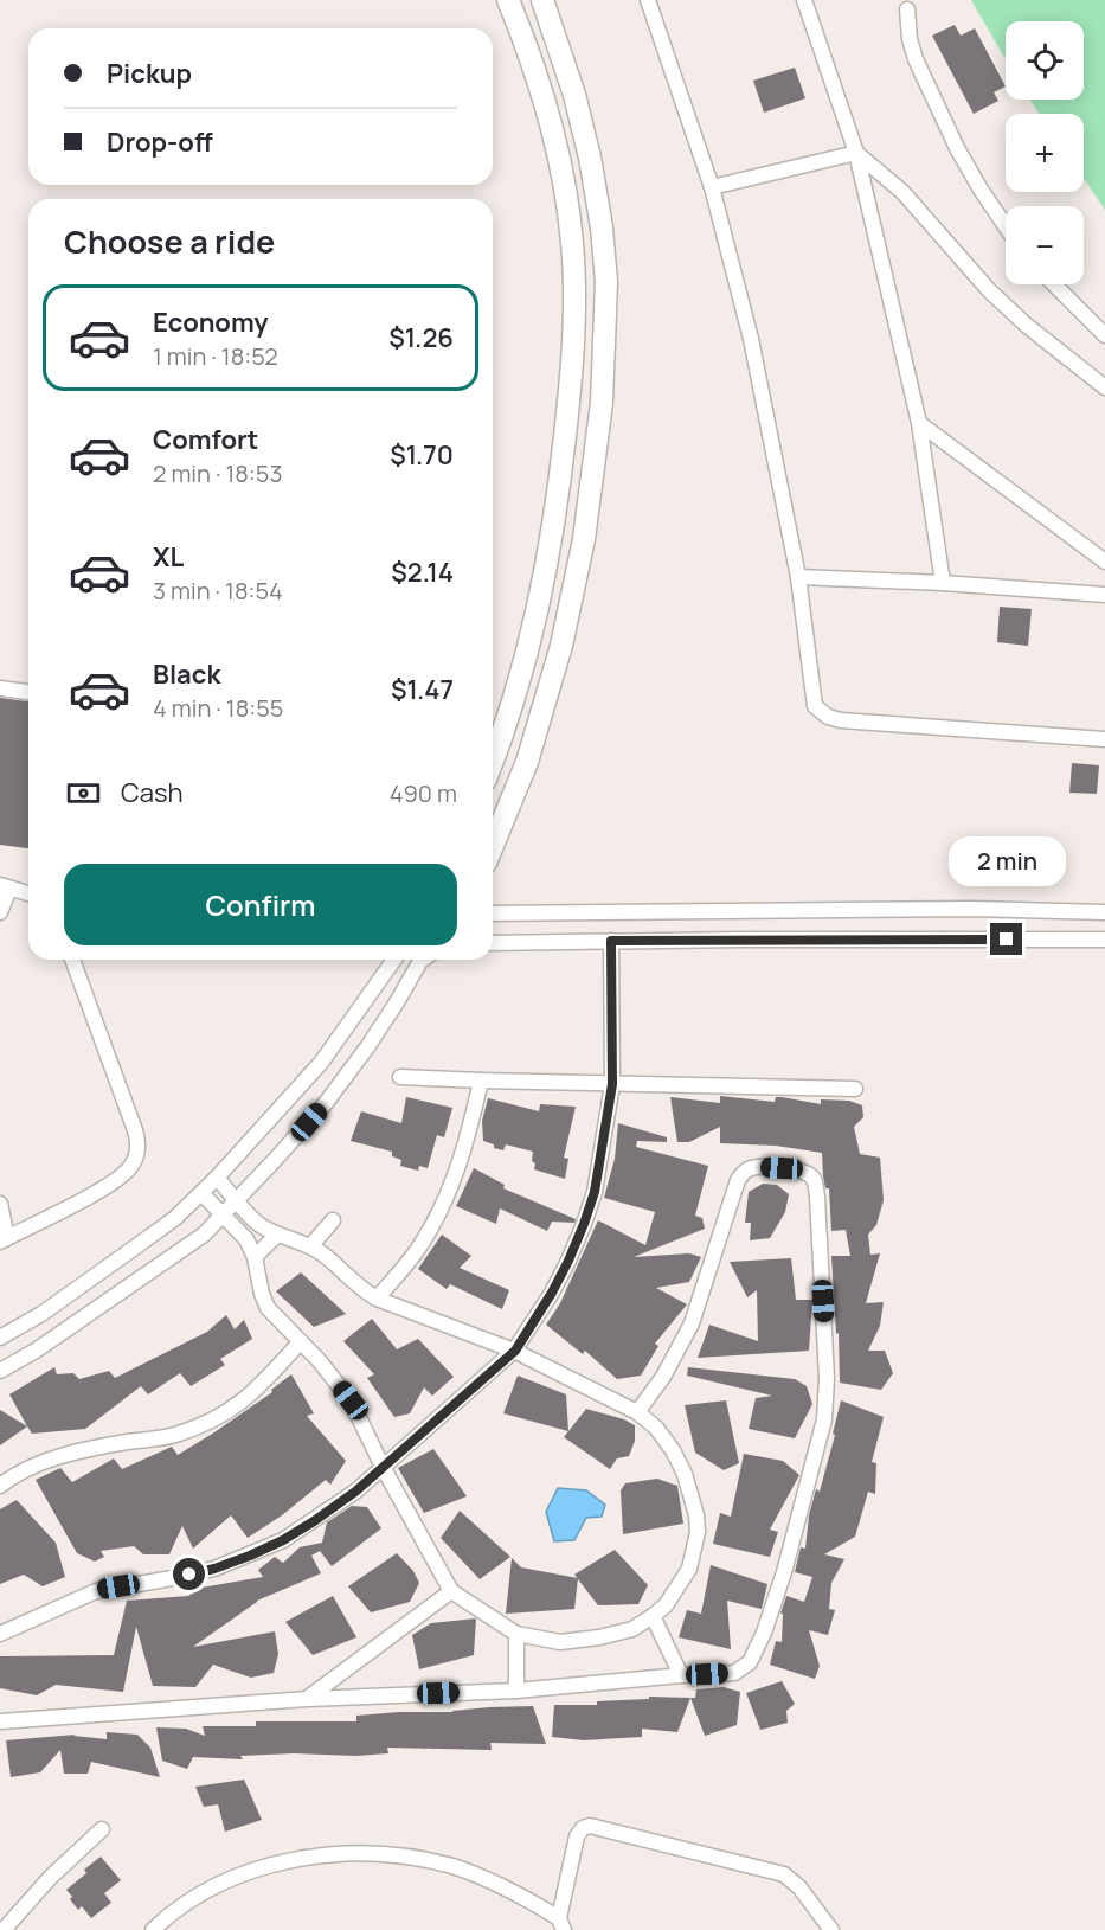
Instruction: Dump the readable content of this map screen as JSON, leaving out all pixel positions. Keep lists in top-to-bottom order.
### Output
{
  "page": {
    "map_buttons": ["+", "−"],
    "banner": ["Pickup", "Drop-off"],
    "heading": "Choose a ride",
    "list": [
      {
        "name": "Economy",
        "note": "1 min · 18:52",
        "value": "$1.26"
      },
      {
        "name": "Comfort",
        "note": "2 min · 18:53",
        "value": "$1.70"
      },
      {
        "name": "XL",
        "note": "3 min · 18:54",
        "value": "$2.14"
      },
      {
        "name": "Black",
        "note": "4 min · 18:55",
        "value": "$1.47"
      }
    ],
    "pay": ["Cash", "490 m"],
    "bubble": "2 min",
    "buttons": "Confirm"
  }
}
